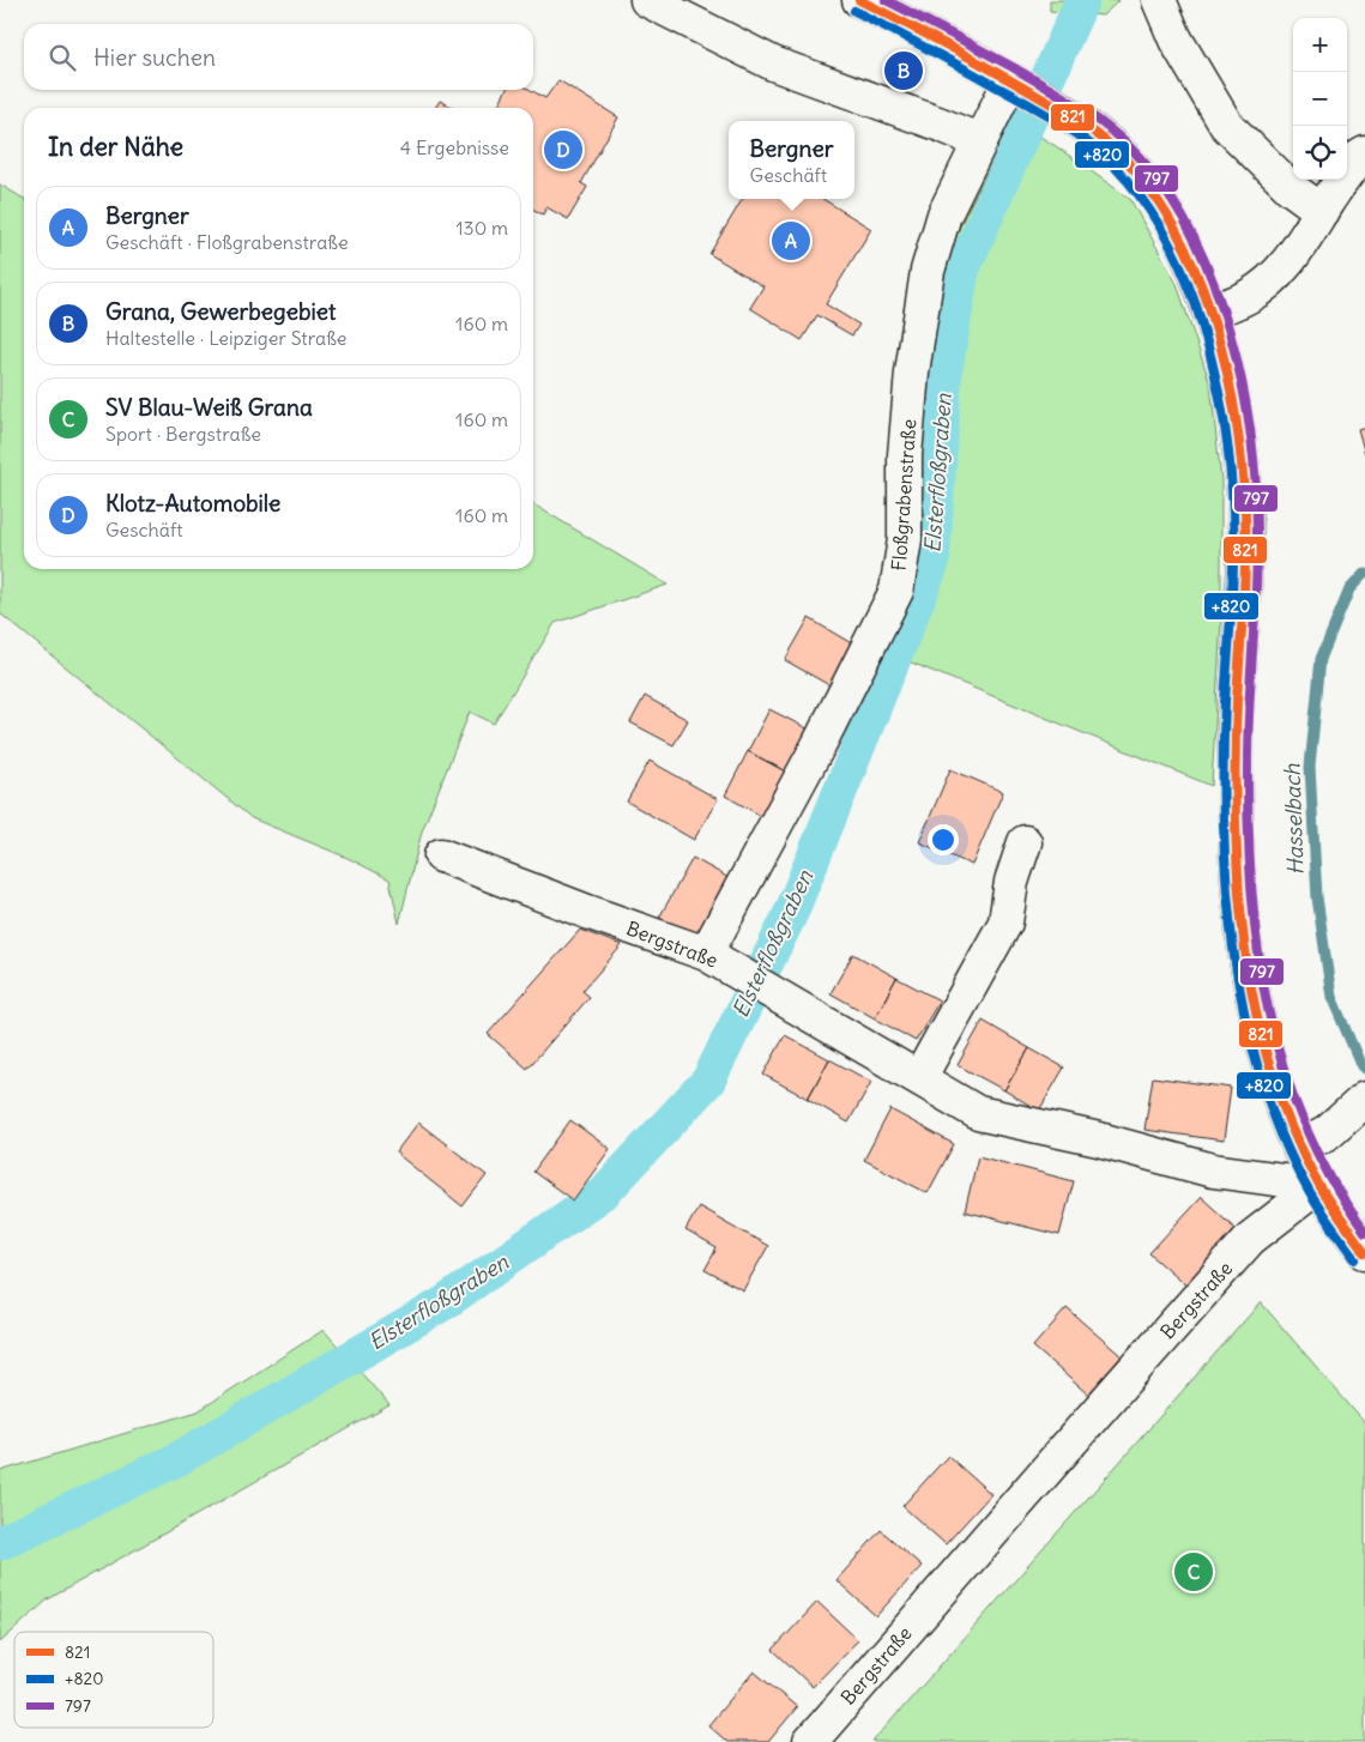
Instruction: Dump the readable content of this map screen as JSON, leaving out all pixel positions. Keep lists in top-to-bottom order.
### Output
{
  "streets": {
    "street": ["Floßgrabenstraße", "Bergstraße"]
  },
  "crossings": [
    ["Floßgrabenstraße", "Bergstraße"]
  ],
  "water": ["Elsterfloßgraben", "Hasselbach"],
  "lines": ["transit line 821", "transit line 797", "transit line +820"],
  "legend": ["821", "+820", "797"],
  "page": {
    "map_buttons": ["+", "−"],
    "search": "Hier suchen",
    "pins": [
      "B",
      "D",
      "A",
      "C"
    ],
    "heading": ["In der Nähe", "4 Ergebnisse"],
    "popup": ["Bergner", "Geschäft"],
    "list": [
      {
        "mark": "A",
        "name": "Bergner",
        "note": "Geschäft · Floßgrabenstraße",
        "value": "130 m"
      },
      {
        "mark": "B",
        "name": "Grana, Gewerbegebiet",
        "note": "Haltestelle · Leipziger Straße",
        "value": "160 m"
      },
      {
        "mark": "C",
        "name": "SV Blau-Weiß Grana",
        "note": "Sport · Bergstraße",
        "value": "160 m"
      },
      {
        "mark": "D",
        "name": "Klotz-Automobile",
        "note": "Geschäft",
        "value": "160 m"
      }
    ]
  }
}
